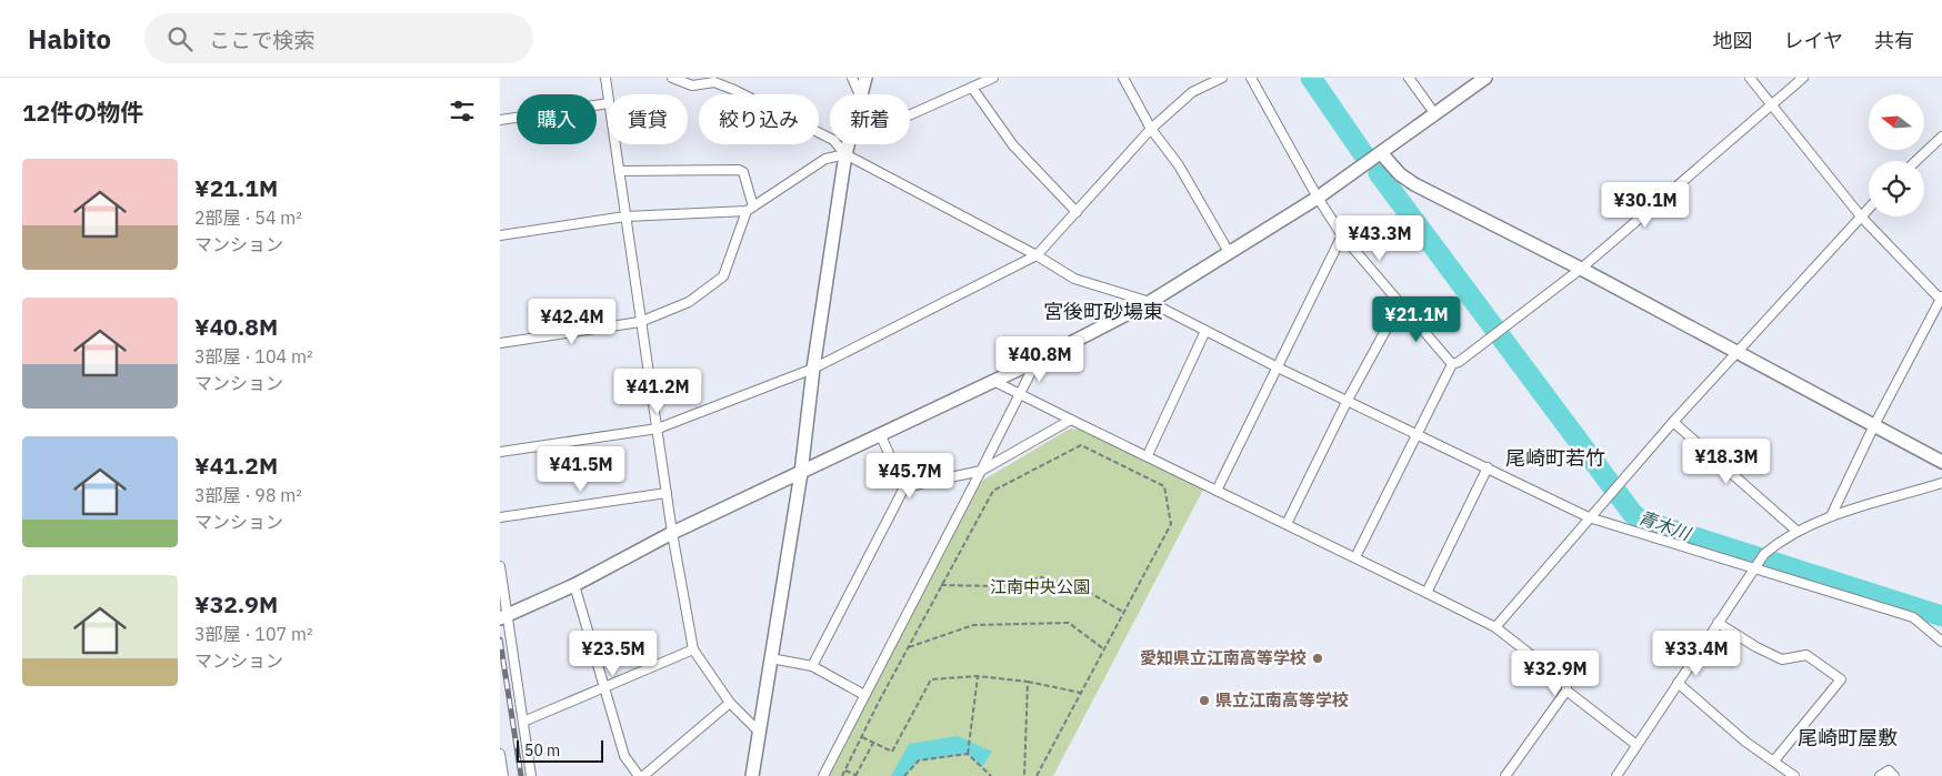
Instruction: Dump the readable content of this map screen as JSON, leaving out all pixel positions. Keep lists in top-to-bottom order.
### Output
{
  "districts": ["宮後町砂場東", "尾崎町若竹", "尾崎町屋敷"],
  "water": ["青木川"],
  "parks": ["江南中央公園"],
  "places": ["愛知県立江南高等学校", "県立江南高等学校"],
  "scale_bar": "50 m",
  "north": "left",
  "page": {
    "header": "Habito",
    "search": "ここで検索",
    "nav": ["地図", "レイヤ", "共有"],
    "heading": "12件の物件",
    "chip": [
      "購入",
      "賃貸",
      "絞り込み",
      "新着"
    ],
    "list": [
      {
        "name": "¥21.1M",
        "note": "2部屋 · 54 m² · マンション"
      },
      {
        "name": "¥40.8M",
        "note": "3部屋 · 104 m² · マンション"
      },
      {
        "name": "¥41.2M",
        "note": "3部屋 · 98 m² · マンション"
      },
      {
        "name": "¥32.9M",
        "note": "3部屋 · 107 m² · マンション"
      }
    ],
    "price": [
      "¥30.1M",
      "¥43.3M",
      "¥21.1M",
      "¥42.4M",
      "¥40.8M",
      "¥41.2M",
      "¥18.3M",
      "¥41.5M",
      "¥45.7M",
      "¥23.5M",
      "¥33.4M",
      "¥32.9M"
    ],
    "scale": "50 m"
  }
}
